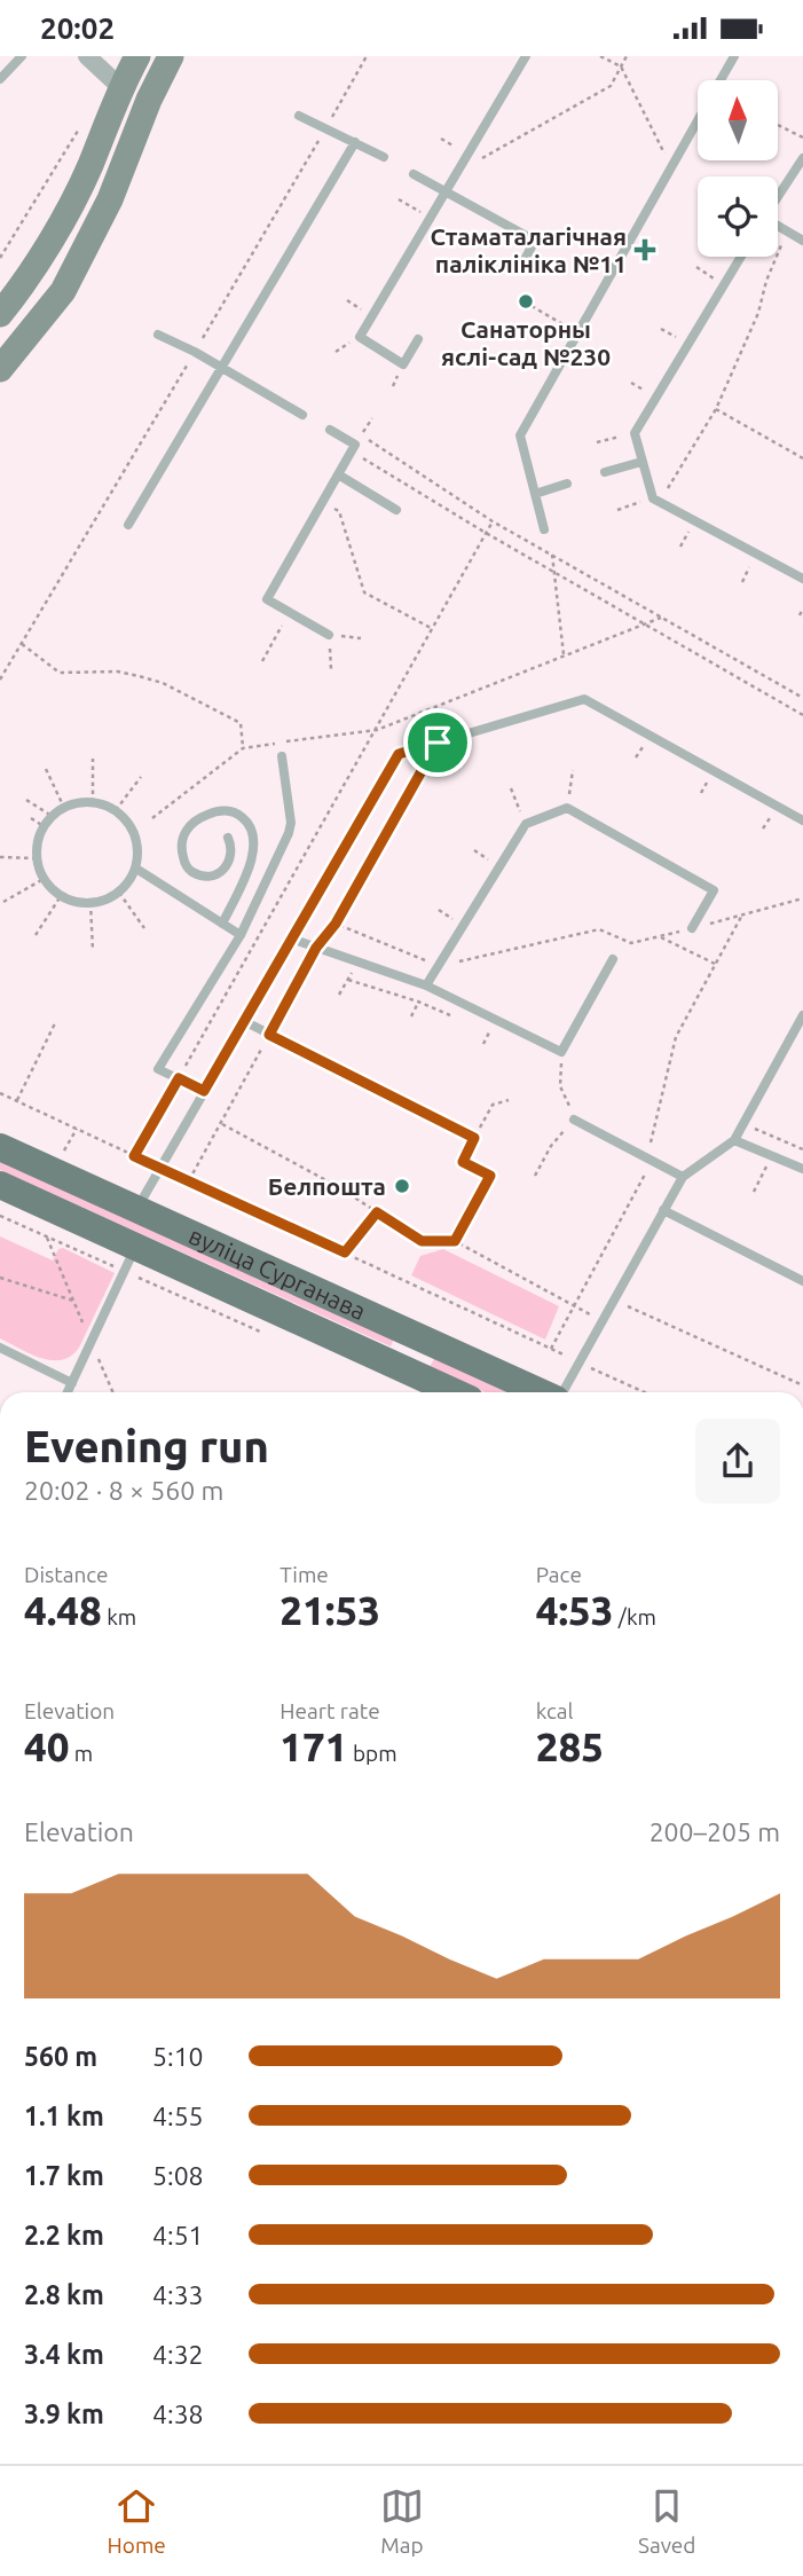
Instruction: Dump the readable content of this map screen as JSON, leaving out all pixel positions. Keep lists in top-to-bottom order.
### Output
{
  "streets": {
    "main road": ["вуліца Сурганава"]
  },
  "places": {
    "health": ["Стаматалагічная паліклініка №11"],
    "other": ["Санаторны яслі-сад №230", "Белпошта"]
  },
  "north": "top",
  "page": {
    "status": "20:02",
    "heading": ["Evening run", "20:02 · 8 × 560 m"],
    "stats": [
      ["Distance", "4.48 km"],
      ["Time", "21:53"],
      ["Pace", "4:53 /km"],
      ["Elevation", "40 m"],
      ["Heart rate", "171 bpm"],
      ["kcal", "285"]
    ],
    "chart": ["Elevation", "200–205 m"],
    "list": [
      {
        "name": "560 m",
        "note": "5:10"
      },
      {
        "name": "1.1 km",
        "note": "4:55"
      },
      {
        "name": "1.7 km",
        "note": "5:08"
      },
      {
        "name": "2.2 km",
        "note": "4:51"
      },
      {
        "name": "2.8 km",
        "note": "4:33"
      },
      {
        "name": "3.4 km",
        "note": "4:32"
      },
      {
        "name": "3.9 km",
        "note": "4:38"
      }
    ],
    "tabs": ["Home", "Map", "Saved"]
  }
}
